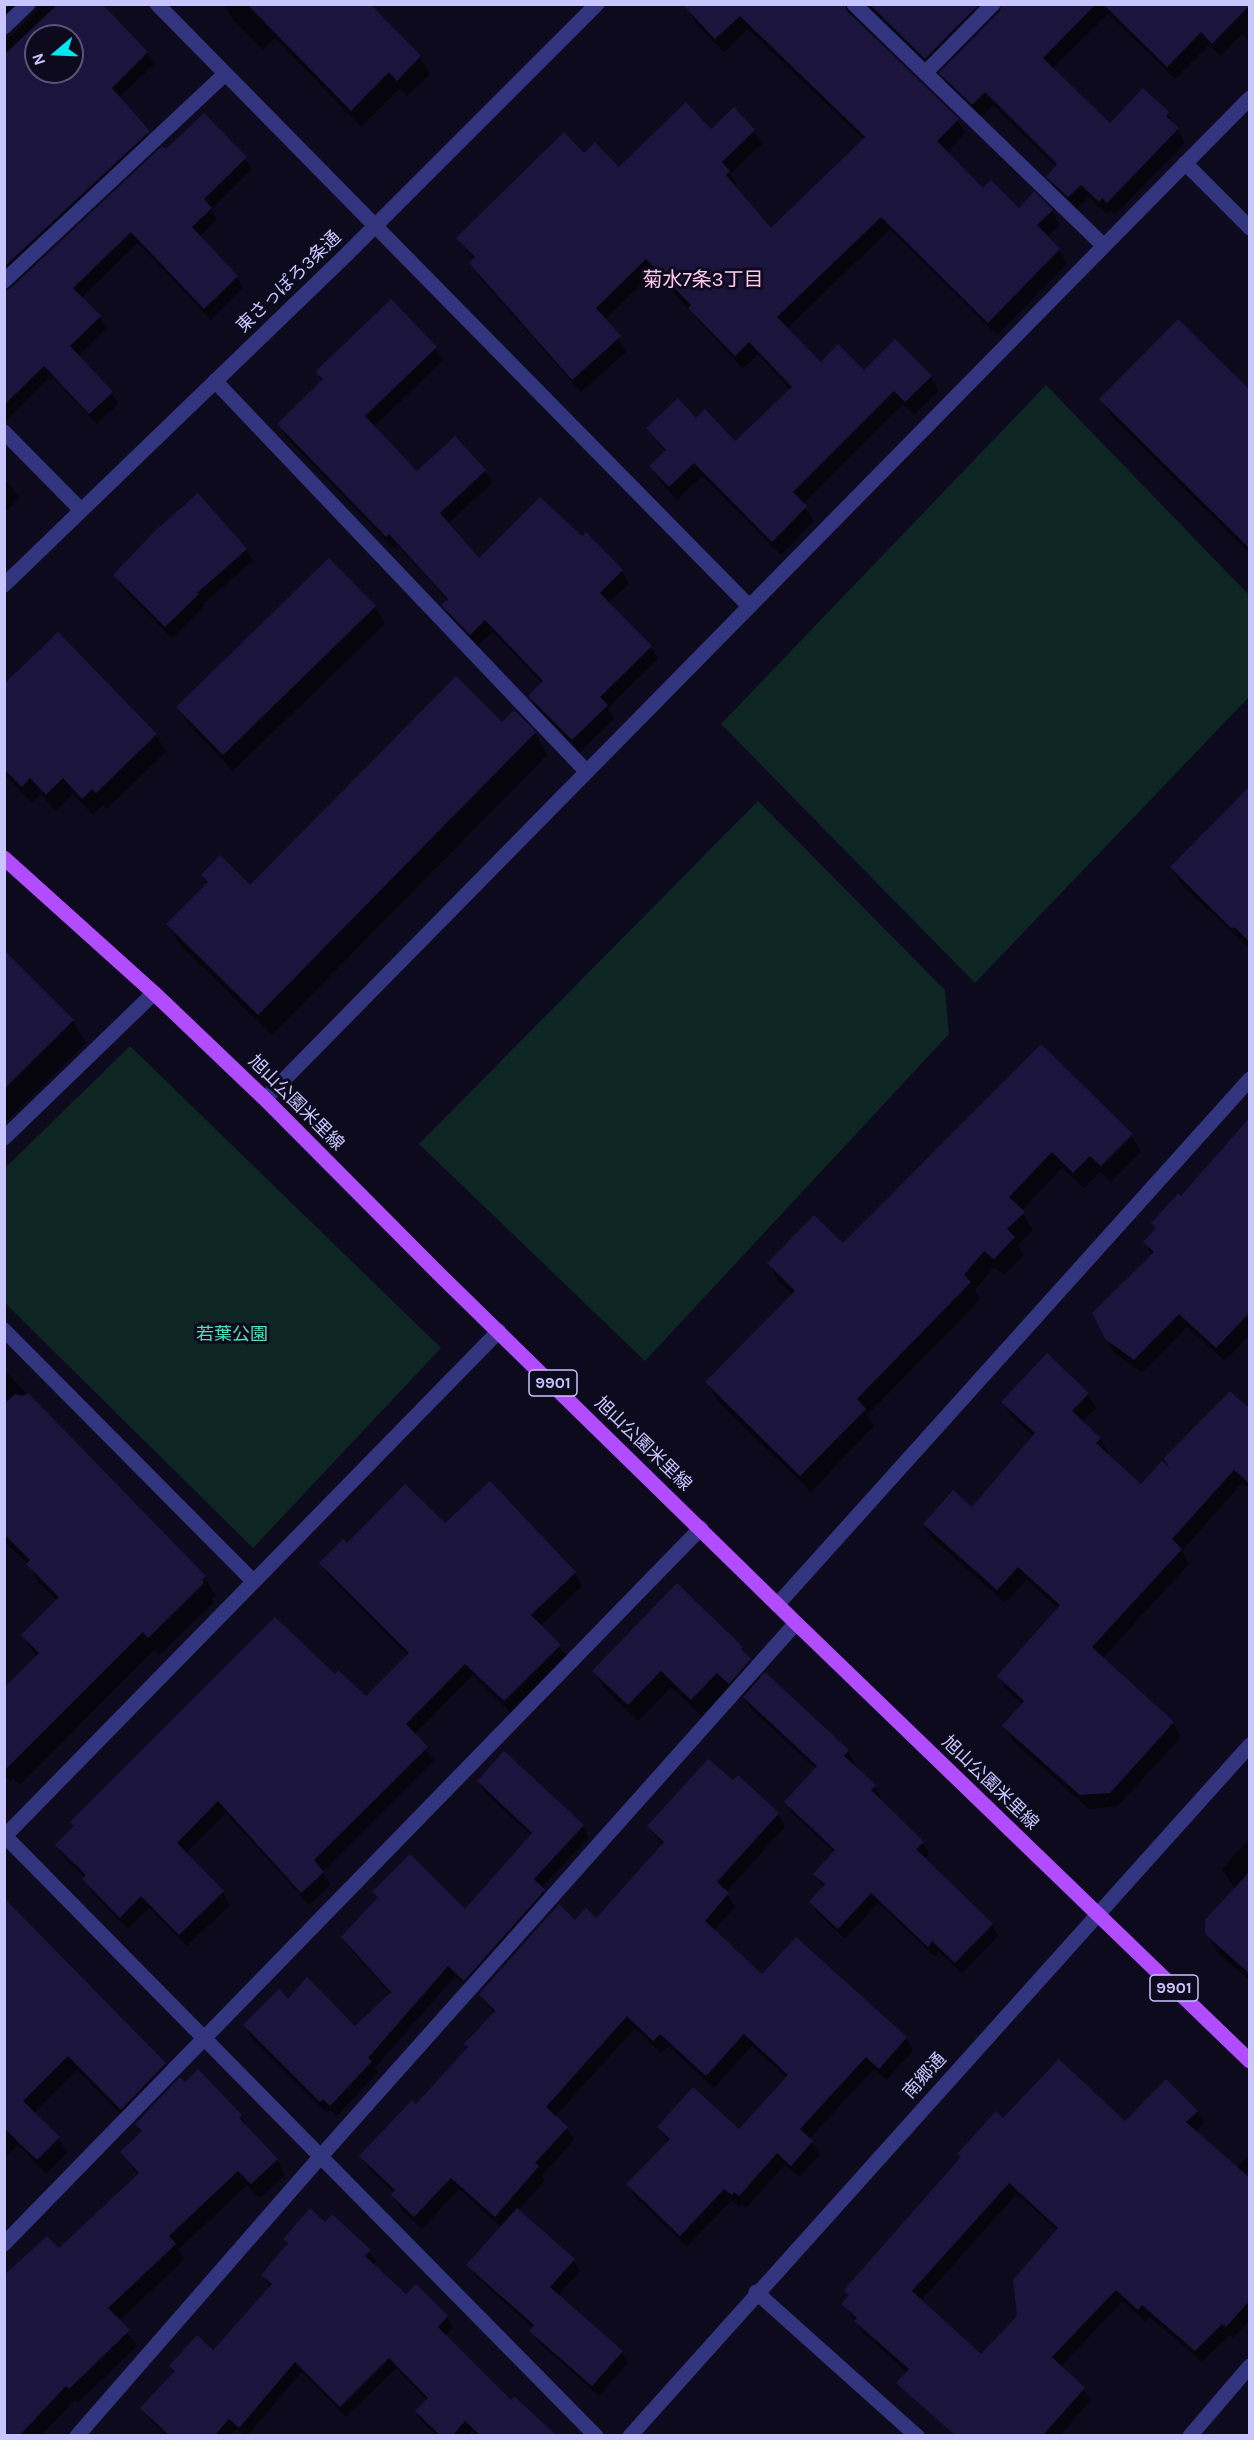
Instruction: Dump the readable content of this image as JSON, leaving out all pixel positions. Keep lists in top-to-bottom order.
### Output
{
  "streets": {
    "main road": ["旭山公園米里線", "9901"],
    "street": ["東さっぽろ3条通", "南郷通"]
  },
  "crossings": [
    ["旭山公園米里線", "南郷通"]
  ],
  "districts": ["菊水7条3丁目"],
  "parks": ["若葉公園"],
  "north": "left"
}
